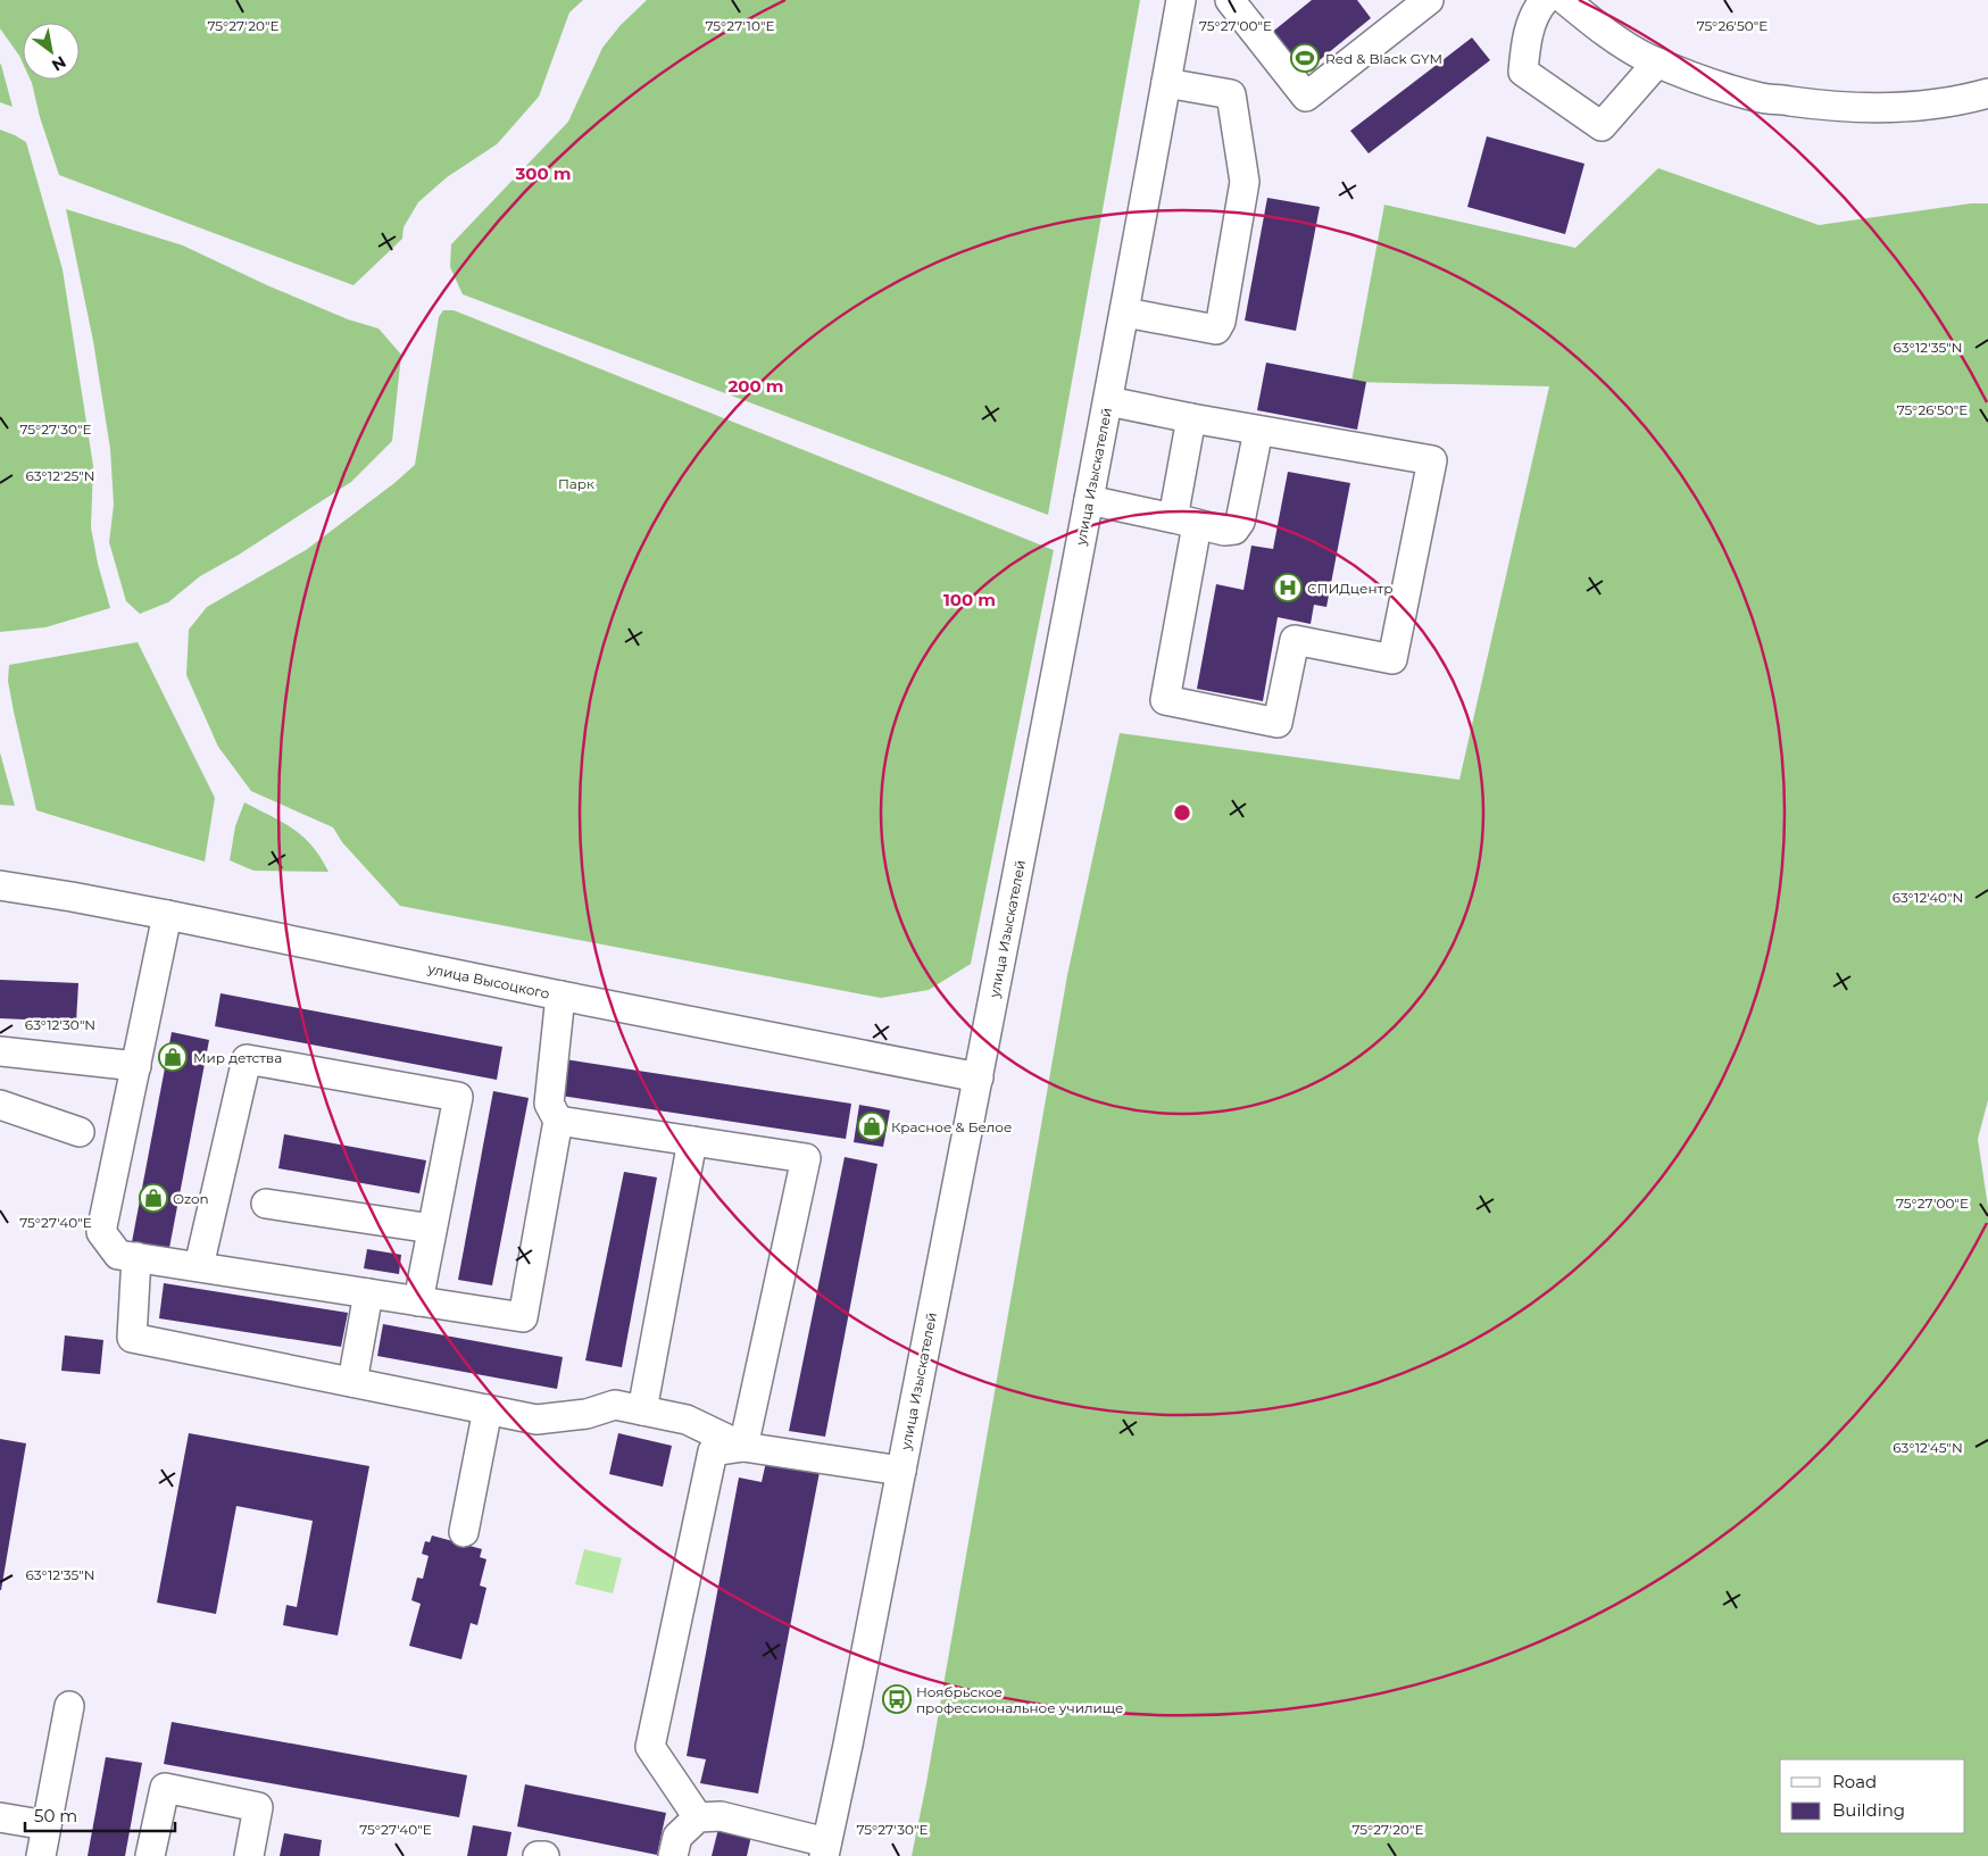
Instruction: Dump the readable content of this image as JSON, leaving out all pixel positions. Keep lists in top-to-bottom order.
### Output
{
  "streets": {
    "street": ["улица Изыскателей", "улица Высоцкого"]
  },
  "crossings": [
    ["улица Изыскателей", "улица Высоцкого"]
  ],
  "parks": ["Парк"],
  "places": {
    "sports": ["Red & Black GYM"],
    "hospital": ["СПИДцентр"],
    "shop": ["Мир детства", "Красное & Белое", "Ozon"],
    "bus stop": ["Ноябрьское профессиональное училище"]
  },
  "legend": ["Road", "Building"],
  "scale_bar": "50 m",
  "north": "bottom right",
  "coordinates": [
    "75°27'10\"E",
    "75°27'20\"E",
    "75°27'00\"E",
    "75°26'50\"E",
    "63°12'35\"N",
    "75°27'30\"E",
    "63°12'25\"N",
    "63°12'40\"N",
    "63°12'30\"N",
    "75°27'40\"E",
    "63°12'45\"N"
  ],
  "rings": ["300 m", "200 m", "100 m"]
}
